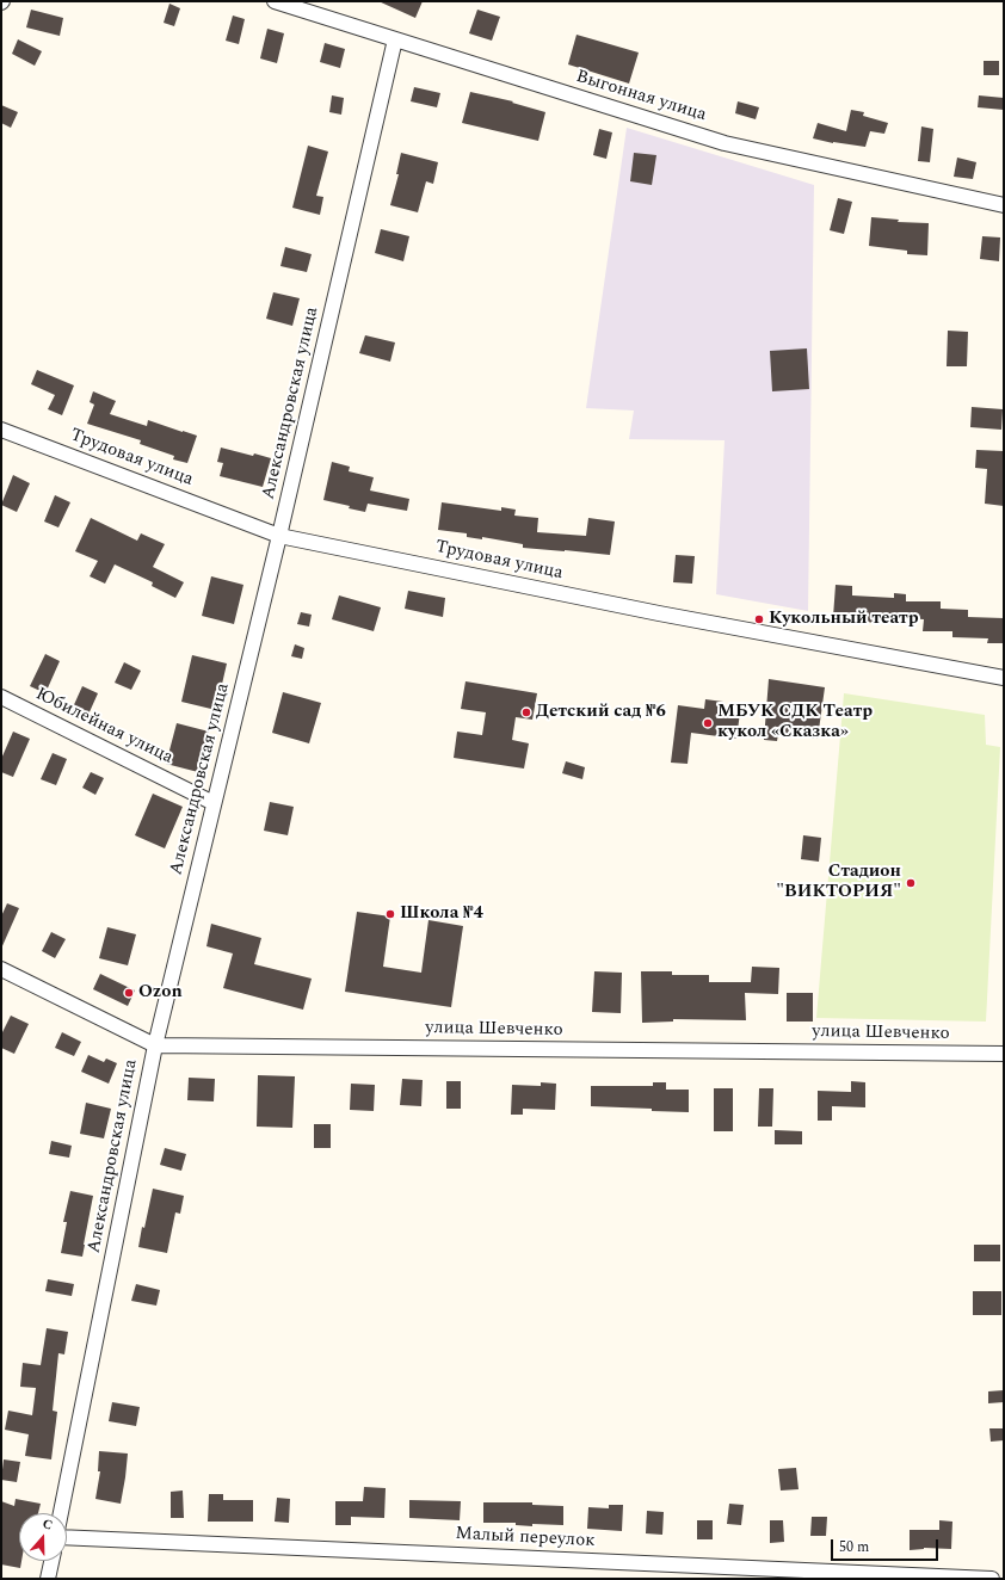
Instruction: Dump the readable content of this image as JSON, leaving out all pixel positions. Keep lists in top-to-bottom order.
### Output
{
  "streets": {
    "street": [
      "Выгонная улица",
      "Александровская улица",
      "Трудовая улица",
      "Юбилейная улица",
      "улица Шевченко",
      "Малый переулок"
    ]
  },
  "crossings": [
    ["Выгонная улица", "Александровская улица"],
    ["Александровская улица", "Трудовая улица"],
    ["Александровская улица", "Юбилейная улица"],
    ["Александровская улица", "улица Шевченко"]
  ],
  "places": [
    "Кукольный театр",
    "Детский сад №6",
    "МБУК СДК Театр кукол «Сказка»",
    "Стадион \"ВИКТОРИЯ\"",
    "Школа №4",
    "Ozon"
  ],
  "scale_bar": "50 m",
  "north": "top"
}
